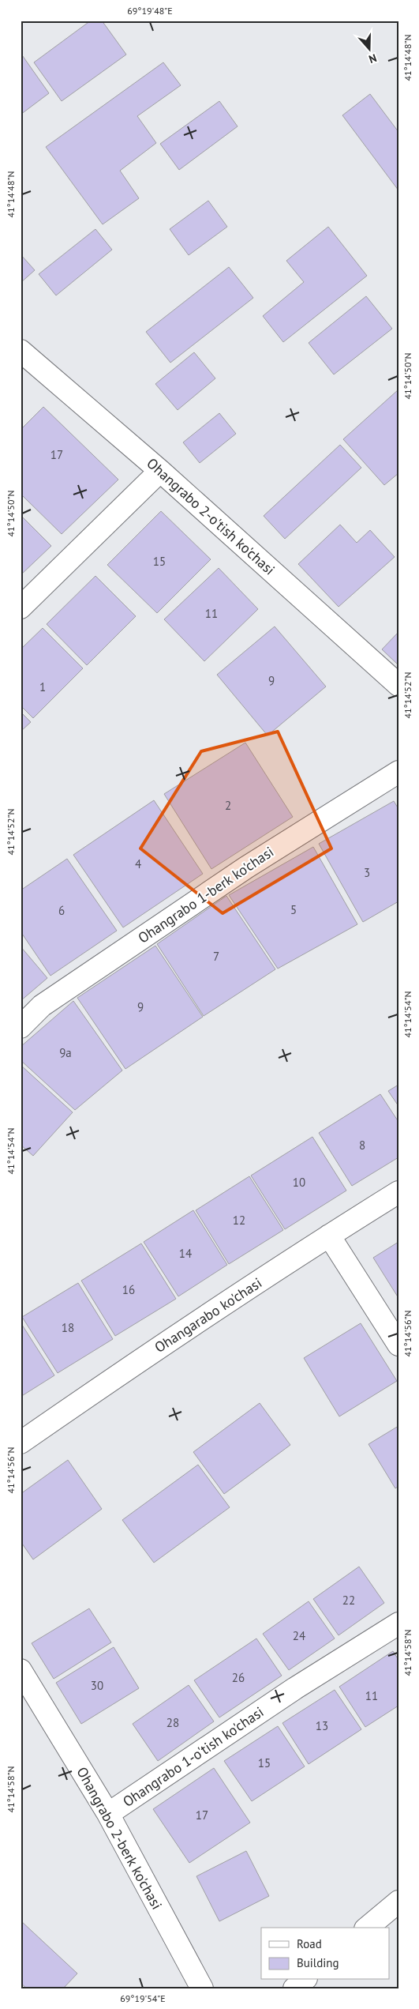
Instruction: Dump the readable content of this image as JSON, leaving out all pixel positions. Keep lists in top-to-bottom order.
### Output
{
  "streets": {
    "street": [
      "Ohangrabo 2-o'tish ko'chasi",
      "Ohangrabo 1-berk ko'chasi",
      "Ohangarabo ko'chasi",
      "Ohangrabo 1-o'tish ko'chasi",
      "Ohangrabo 2-berk ko'chasi"
    ]
  },
  "crossings": [
    ["Ohangrabo 1-o'tish ko'chasi", "Ohangrabo 2-berk ko'chasi"]
  ],
  "house_numbers": [
    "17",
    "15",
    "11",
    "9",
    "1",
    "2",
    "4",
    "3",
    "5",
    "6",
    "7",
    "9",
    "9a",
    "8",
    "10",
    "12",
    "14",
    "16",
    "18",
    "22",
    "24",
    "26",
    "30",
    "11",
    "28",
    "13",
    "15",
    "17"
  ],
  "legend": ["Road", "Building"],
  "north": "bottom",
  "coordinates": [
    "69°19'48\"E",
    "41°14'48\"N",
    "41°14'50\"N",
    "41°14'52\"N",
    "41°14'54\"N",
    "41°14'56\"N",
    "41°14'58\"N",
    "69°19'54\"E"
  ]
}
